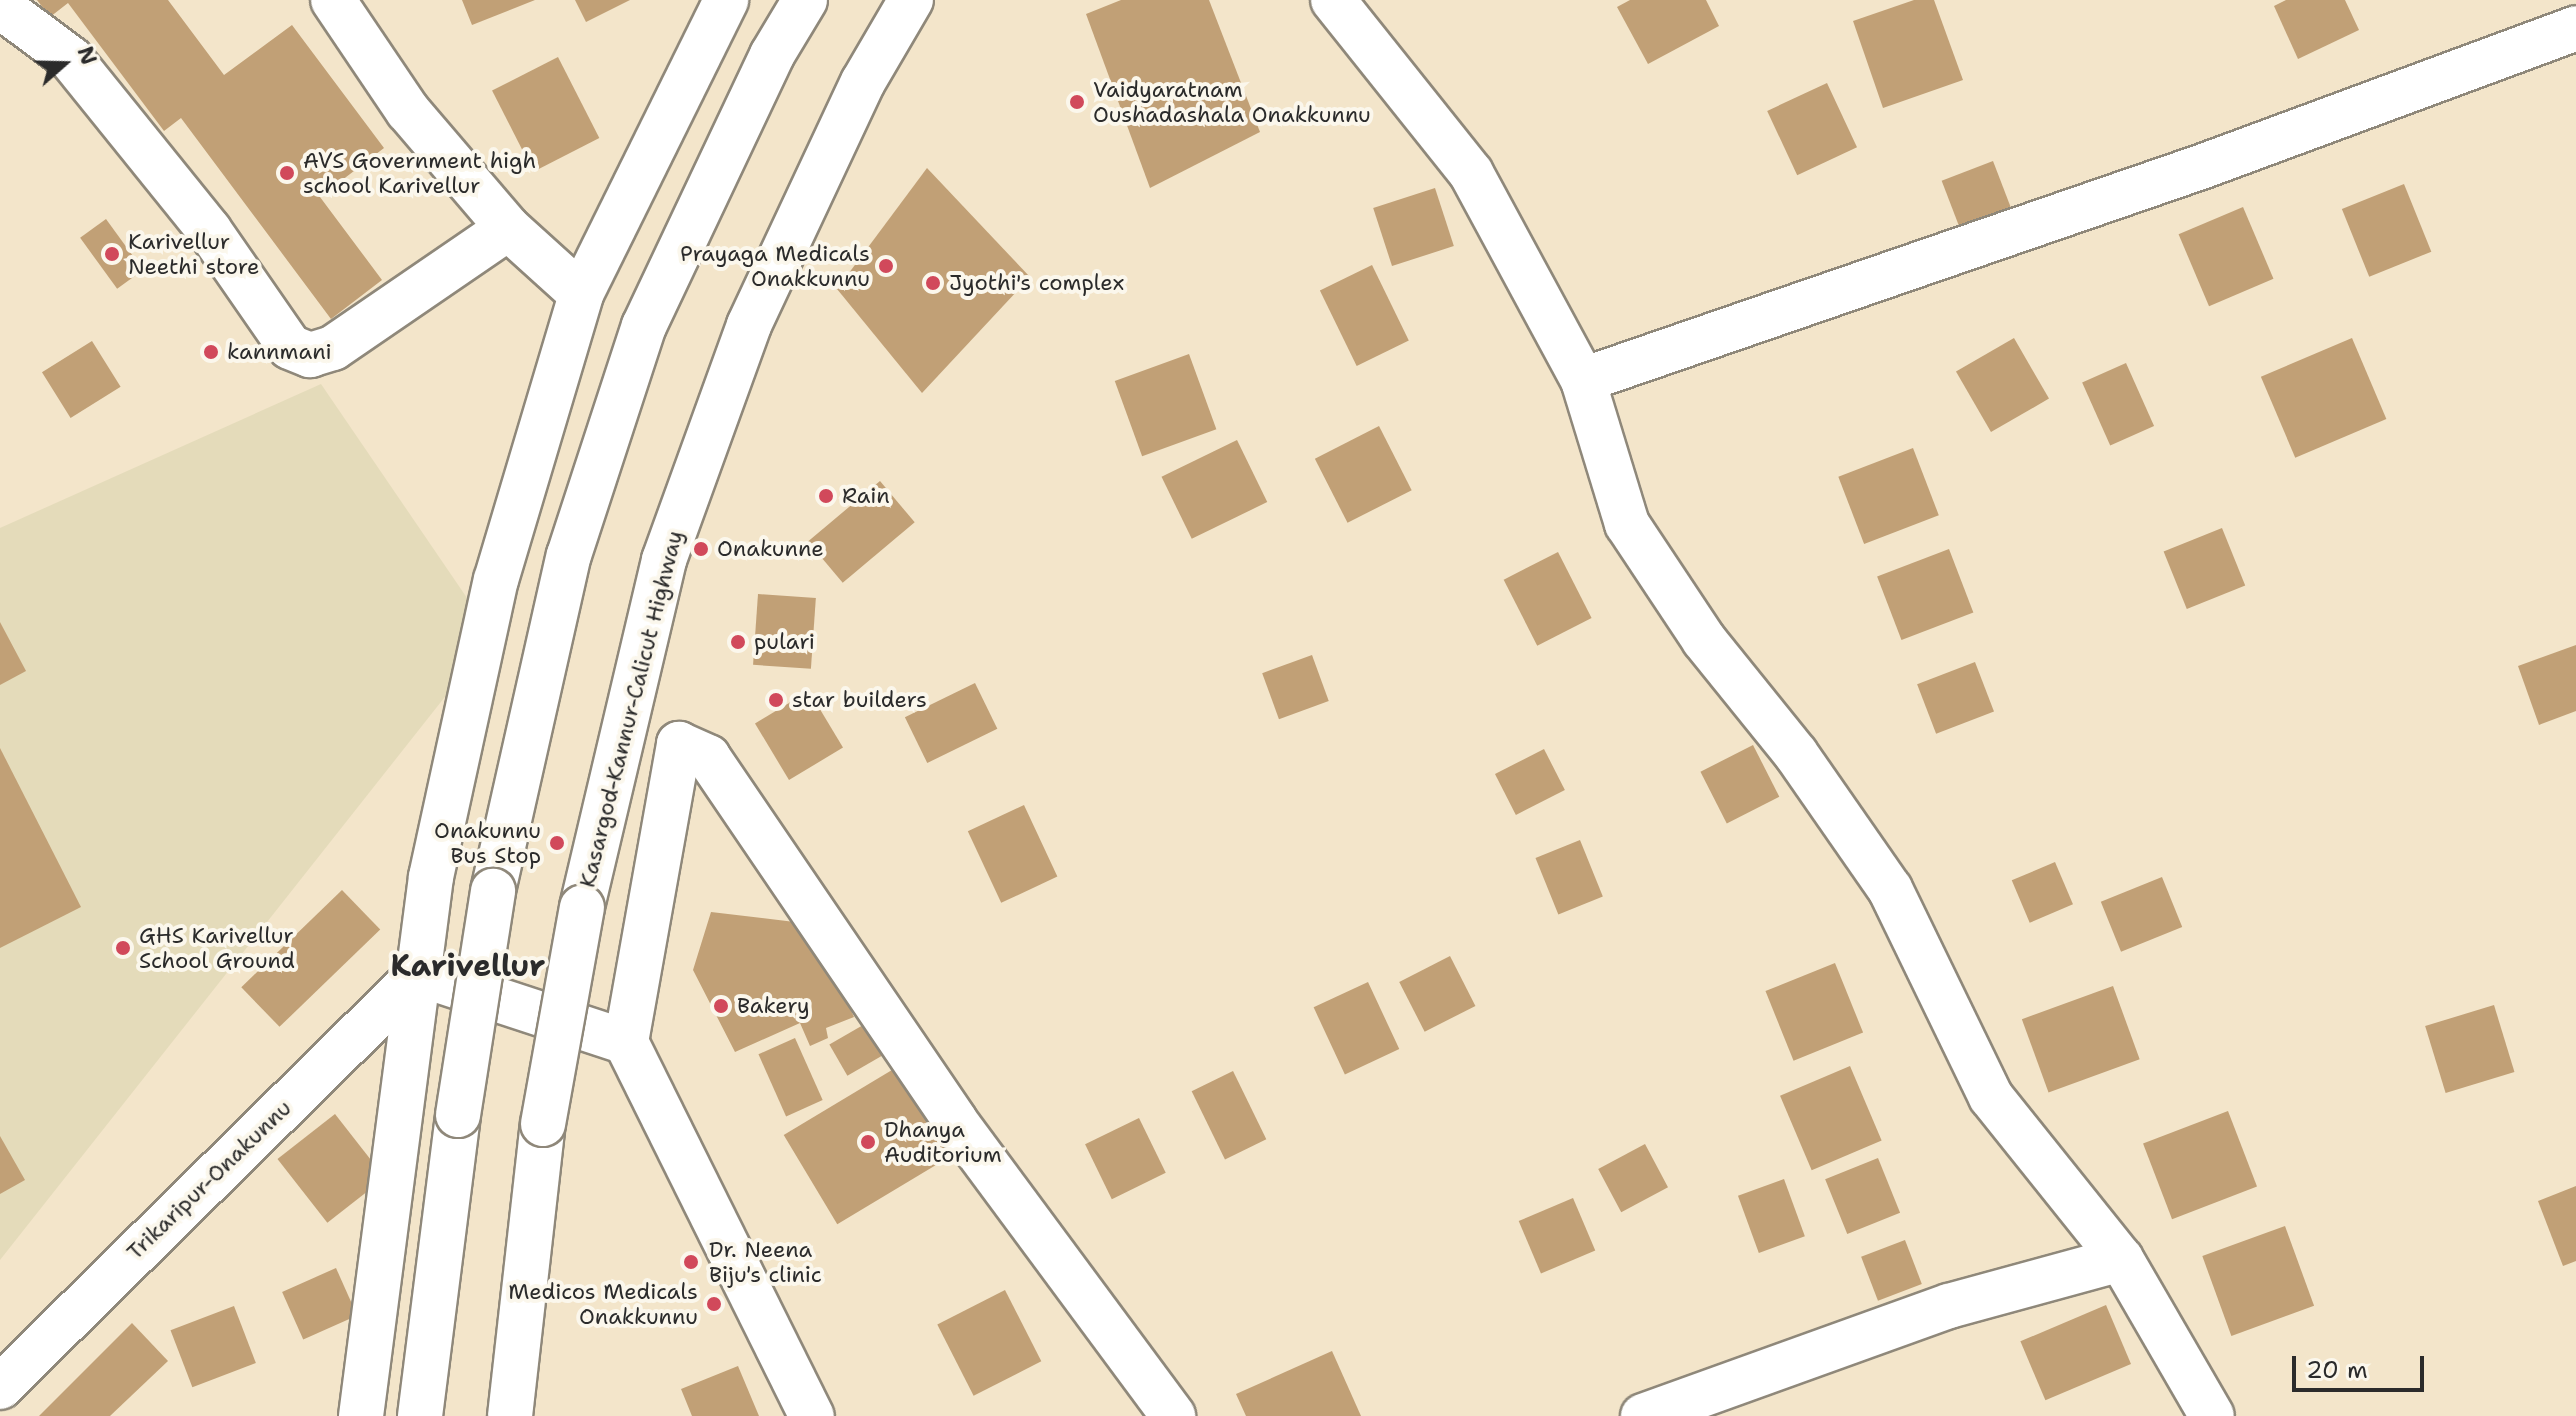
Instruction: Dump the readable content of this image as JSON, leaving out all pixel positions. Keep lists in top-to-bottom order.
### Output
{
  "streets": {
    "main road": ["Kasargod-Kannur-Calicut Highway", "Trikaripur-Onakunnu"]
  },
  "districts": ["Karivellur"],
  "places": [
    "Vaidyaratnam Oushadashala Onakkunnu",
    "AVS Government high school Karivellur",
    "Karivellur Neethi store",
    "Prayaga Medicals Onakkunnu",
    "Jyothi's complex",
    "kannmani",
    "Rain",
    "Onakunne",
    "pulari",
    "star builders",
    "Onakunnu Bus Stop",
    "GHS Karivellur School Ground",
    "Bakery",
    "Dhanya Auditorium",
    "Dr. Neena Biju's clinic",
    "Medicos Medicals Onakkunnu"
  ],
  "scale_bar": "20 m",
  "north": "right"
}
